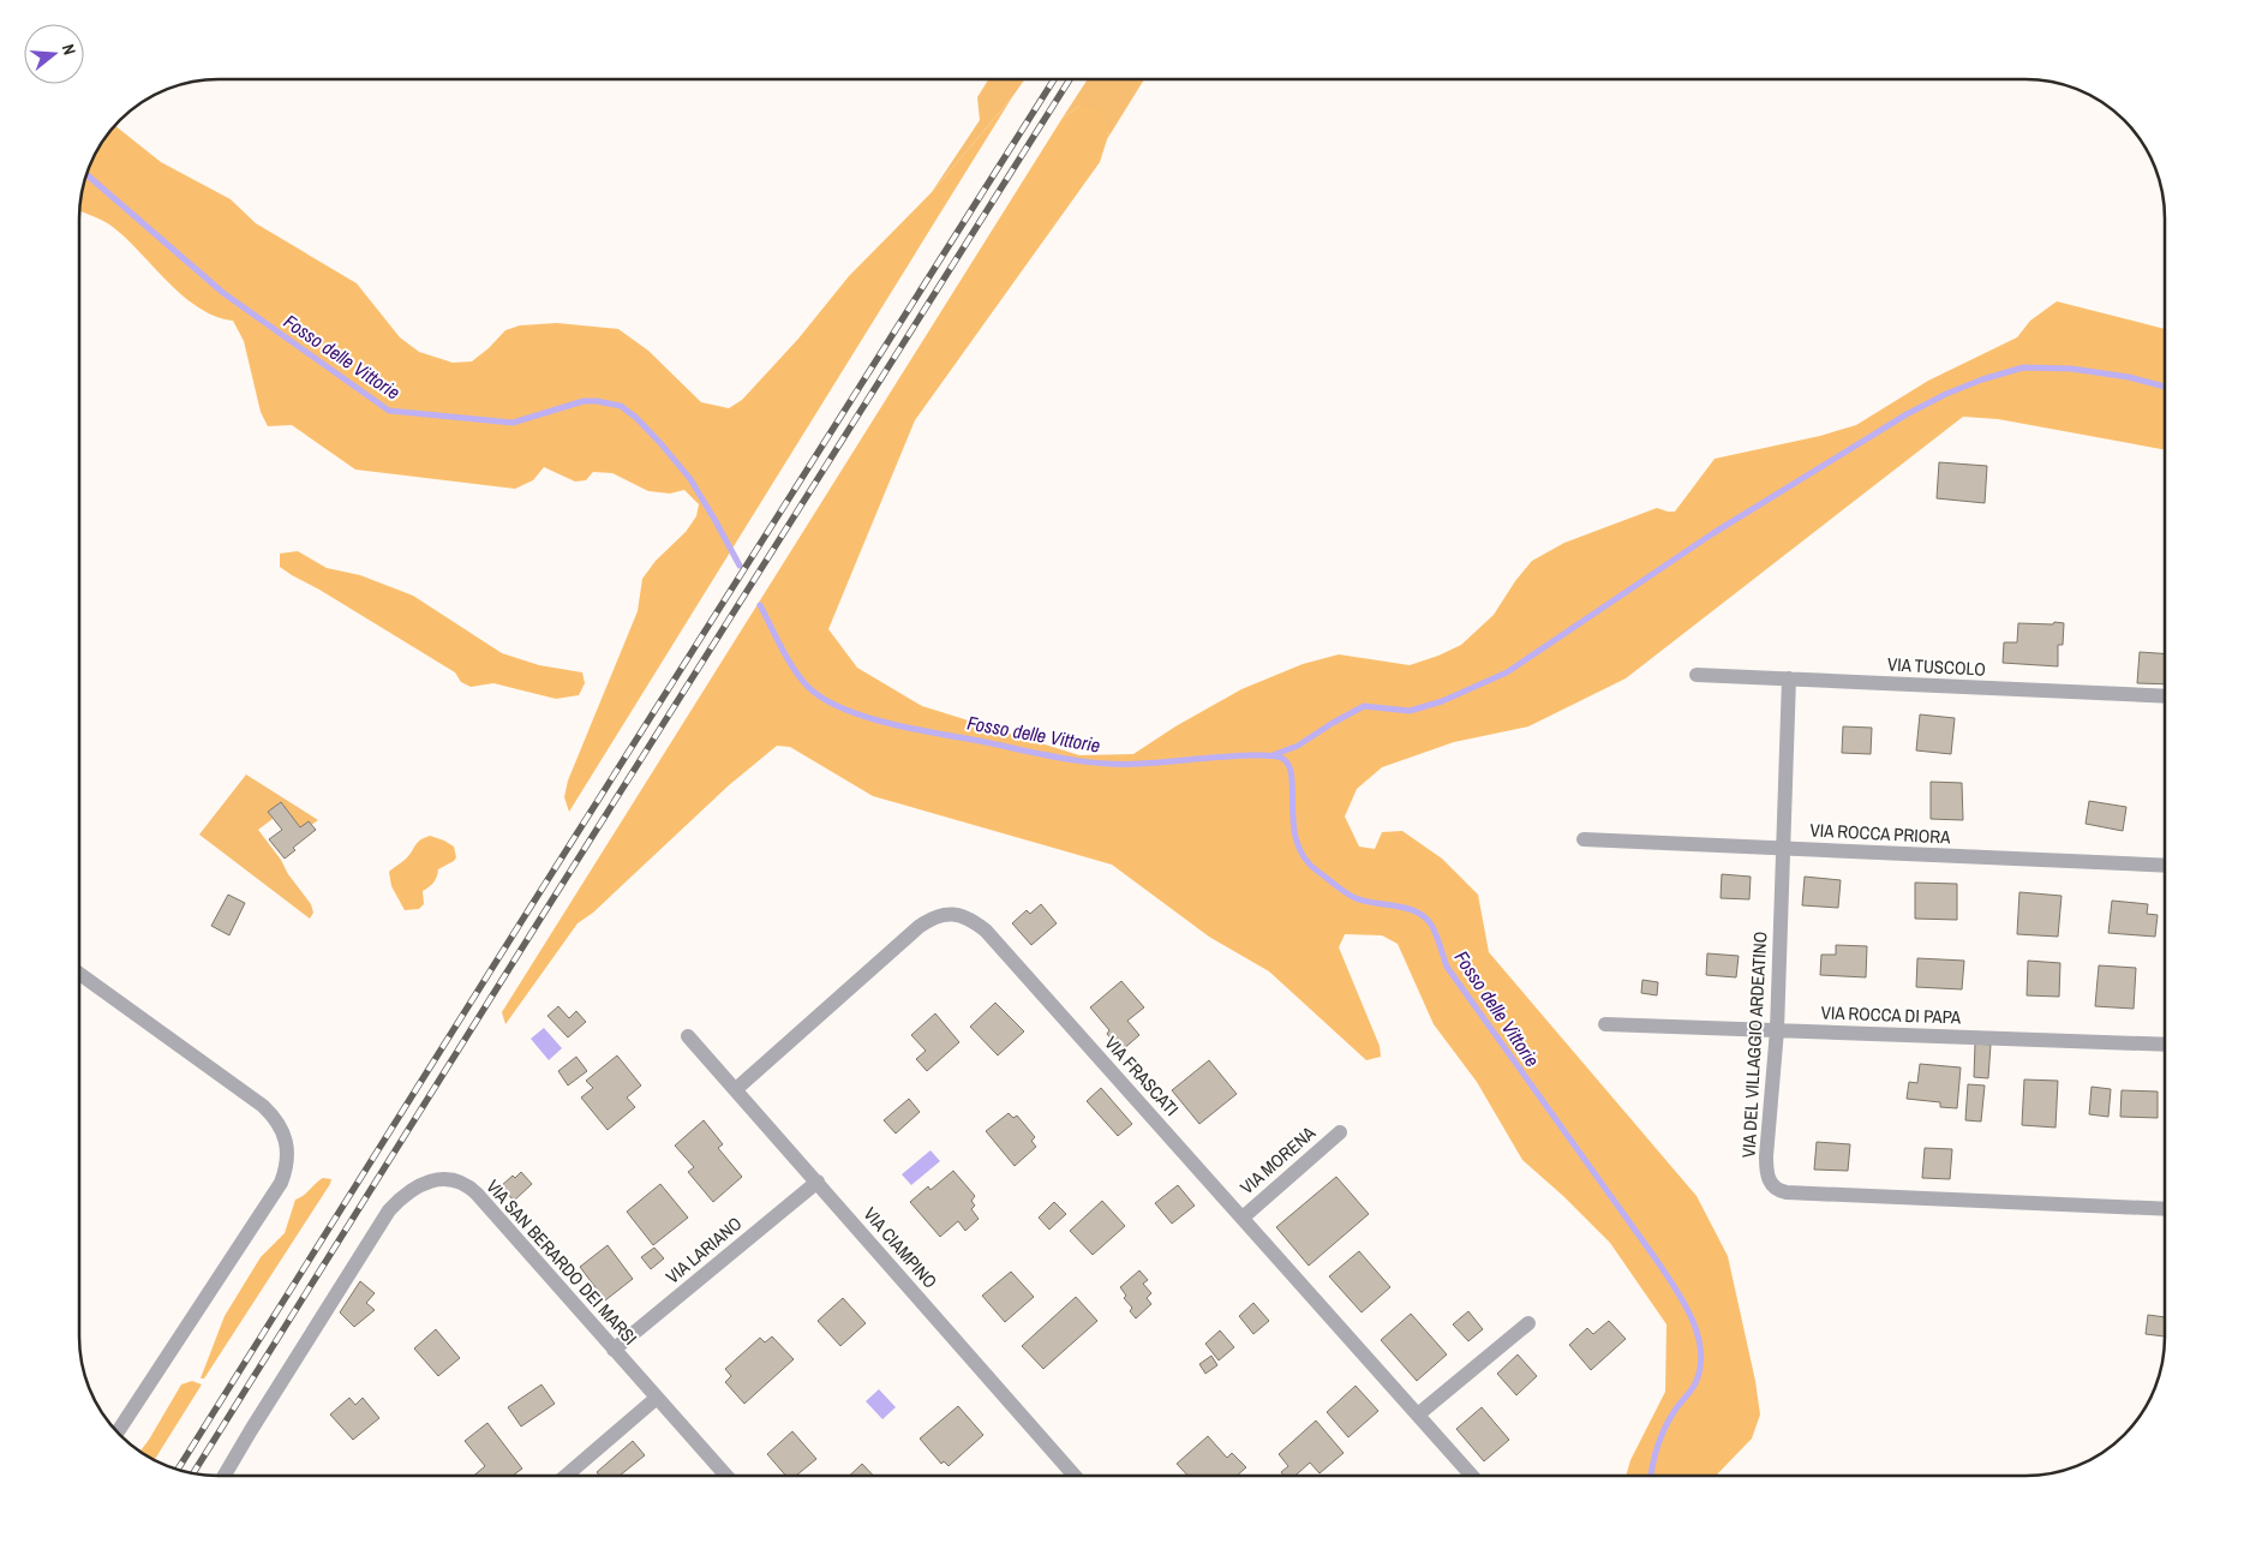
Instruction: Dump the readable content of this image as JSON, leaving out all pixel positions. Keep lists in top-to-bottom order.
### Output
{
  "streets": {
    "street": [
      "VIA TUSCOLO",
      "VIA ROCCA PRIORA",
      "VIA ROCCA DI PAPA",
      "VIA DEL VILLAGGIO ARDEATINO",
      "VIA FRASCATI",
      "VIA MORENA",
      "VIA CIAMPINO",
      "VIA LARIANO",
      "VIA SAN BERARDO DEI MARSI"
    ]
  },
  "crossings": [
    ["VIA TUSCOLO", "VIA DEL VILLAGGIO ARDEATINO"],
    ["VIA ROCCA PRIORA", "VIA DEL VILLAGGIO ARDEATINO"],
    ["VIA ROCCA DI PAPA", "VIA DEL VILLAGGIO ARDEATINO"],
    ["VIA FRASCATI", "VIA MORENA"],
    ["VIA FRASCATI", "VIA CIAMPINO"],
    ["VIA CIAMPINO", "VIA LARIANO"],
    ["VIA LARIANO", "VIA SAN BERARDO DEI MARSI"]
  ],
  "water": ["Fosso delle Vittorie"],
  "north": "right"
}
